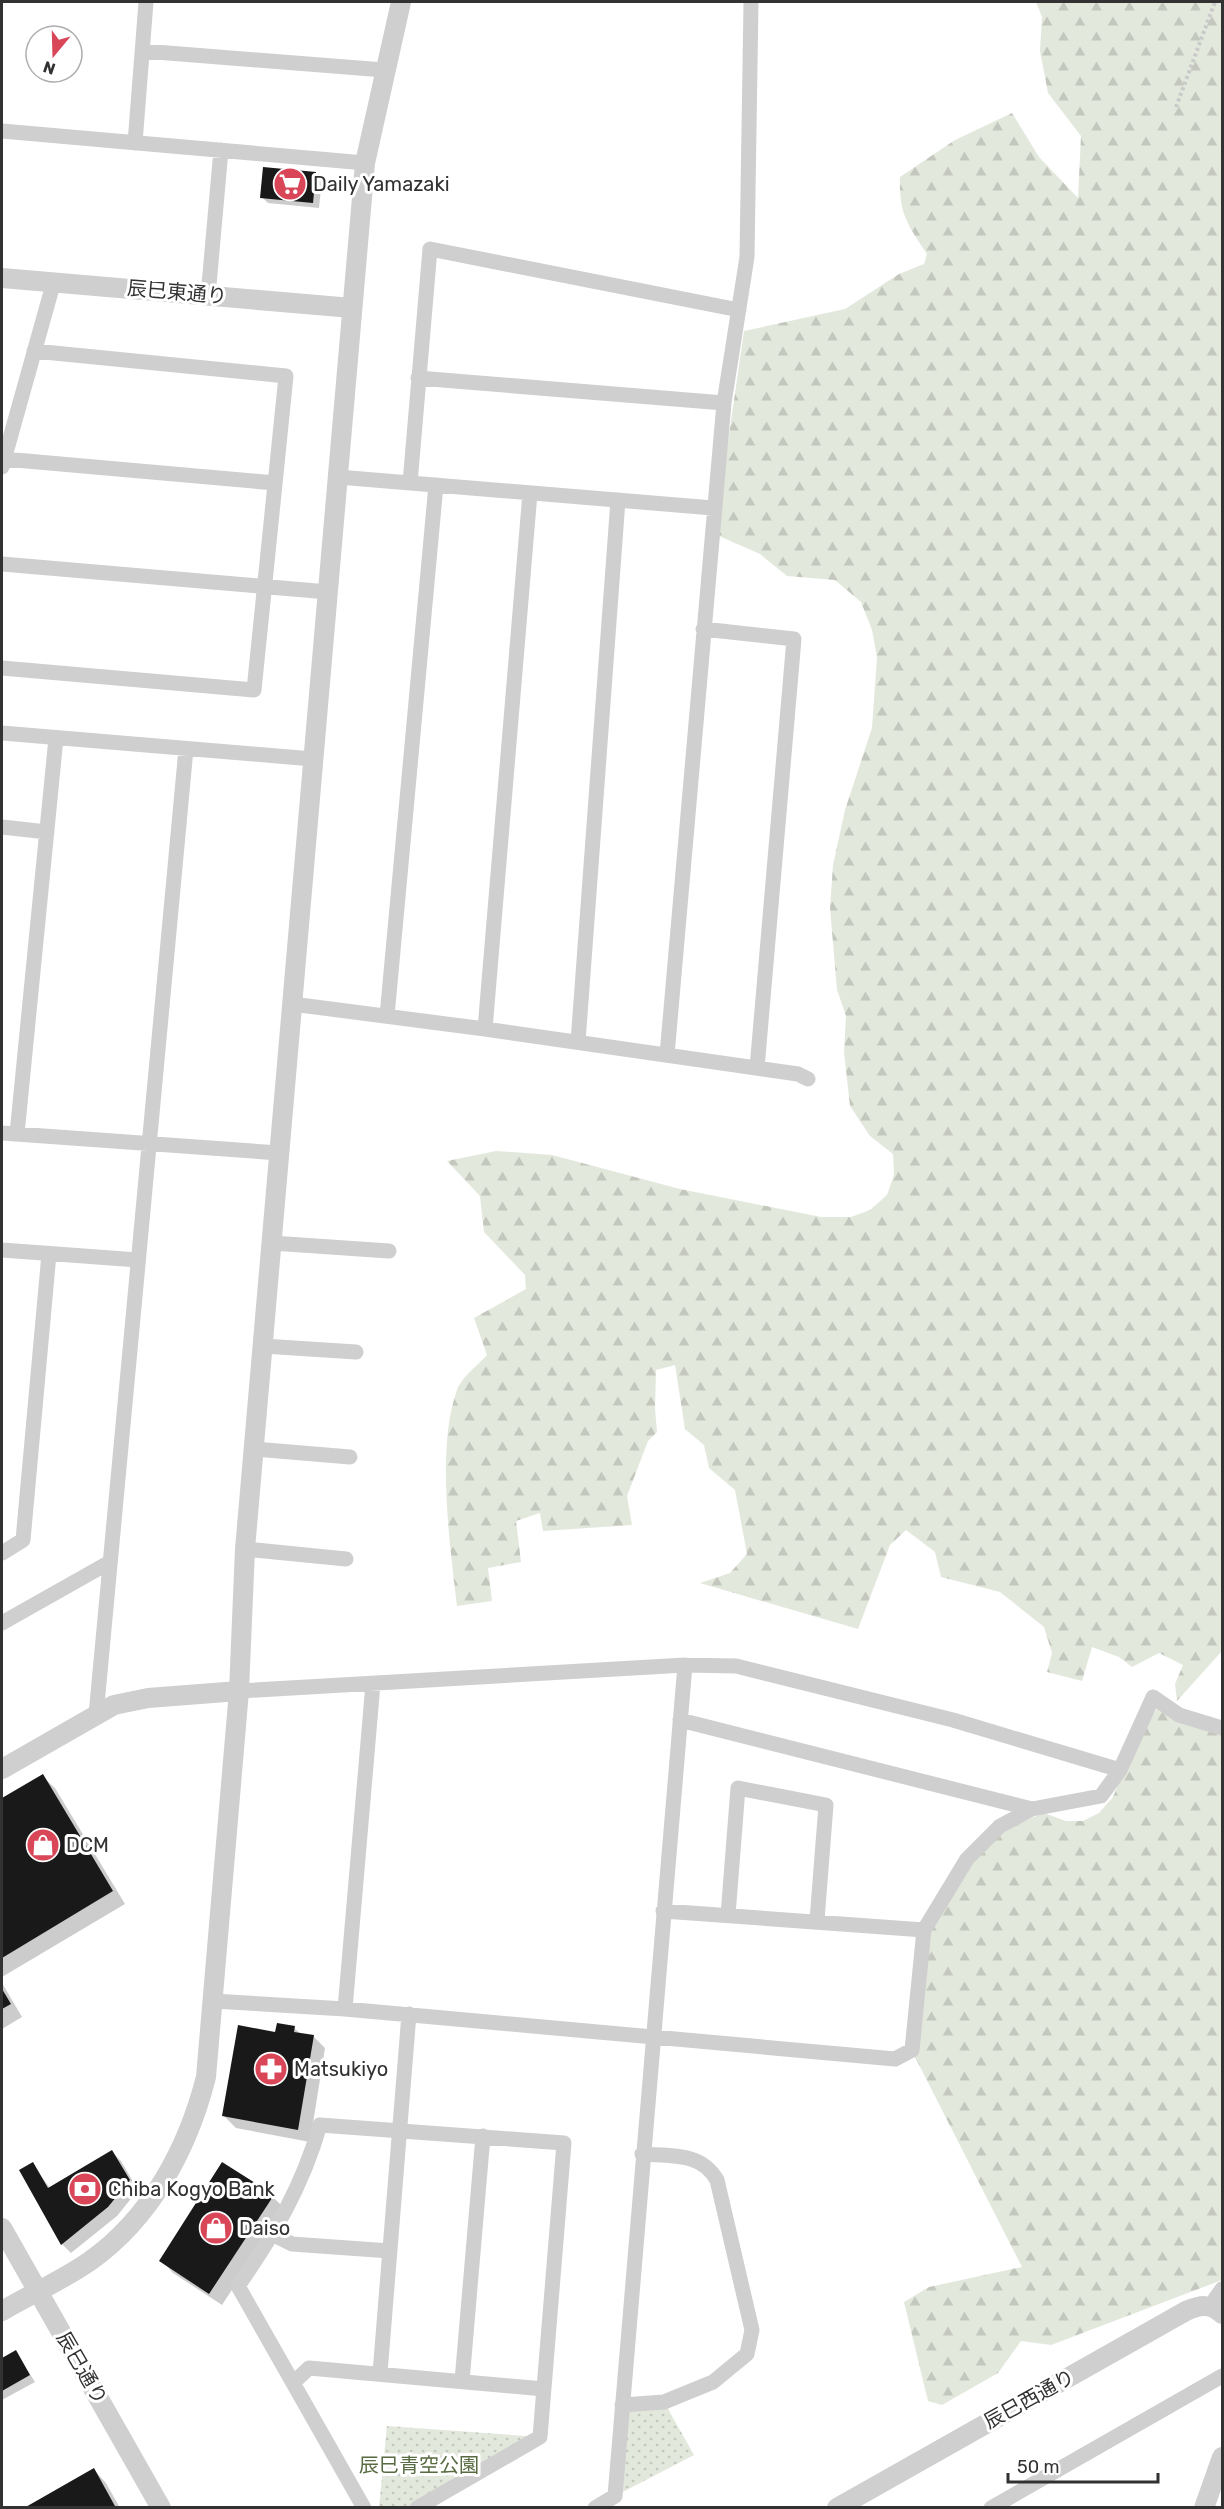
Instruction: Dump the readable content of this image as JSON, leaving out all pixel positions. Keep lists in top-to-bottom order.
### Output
{
  "streets": {
    "street": ["辰巳東通り", "辰巳通り", "辰巳西通り"]
  },
  "parks": ["辰巳青空公園"],
  "places": {
    "supermarket": ["Daily Yamazaki"],
    "shop": ["DCM", "Daiso"],
    "pharmacy": ["Matsukiyo"],
    "bank": ["Chiba Kogyo Bank"]
  },
  "scale_bar": "50 m",
  "north": "bottom"
}
